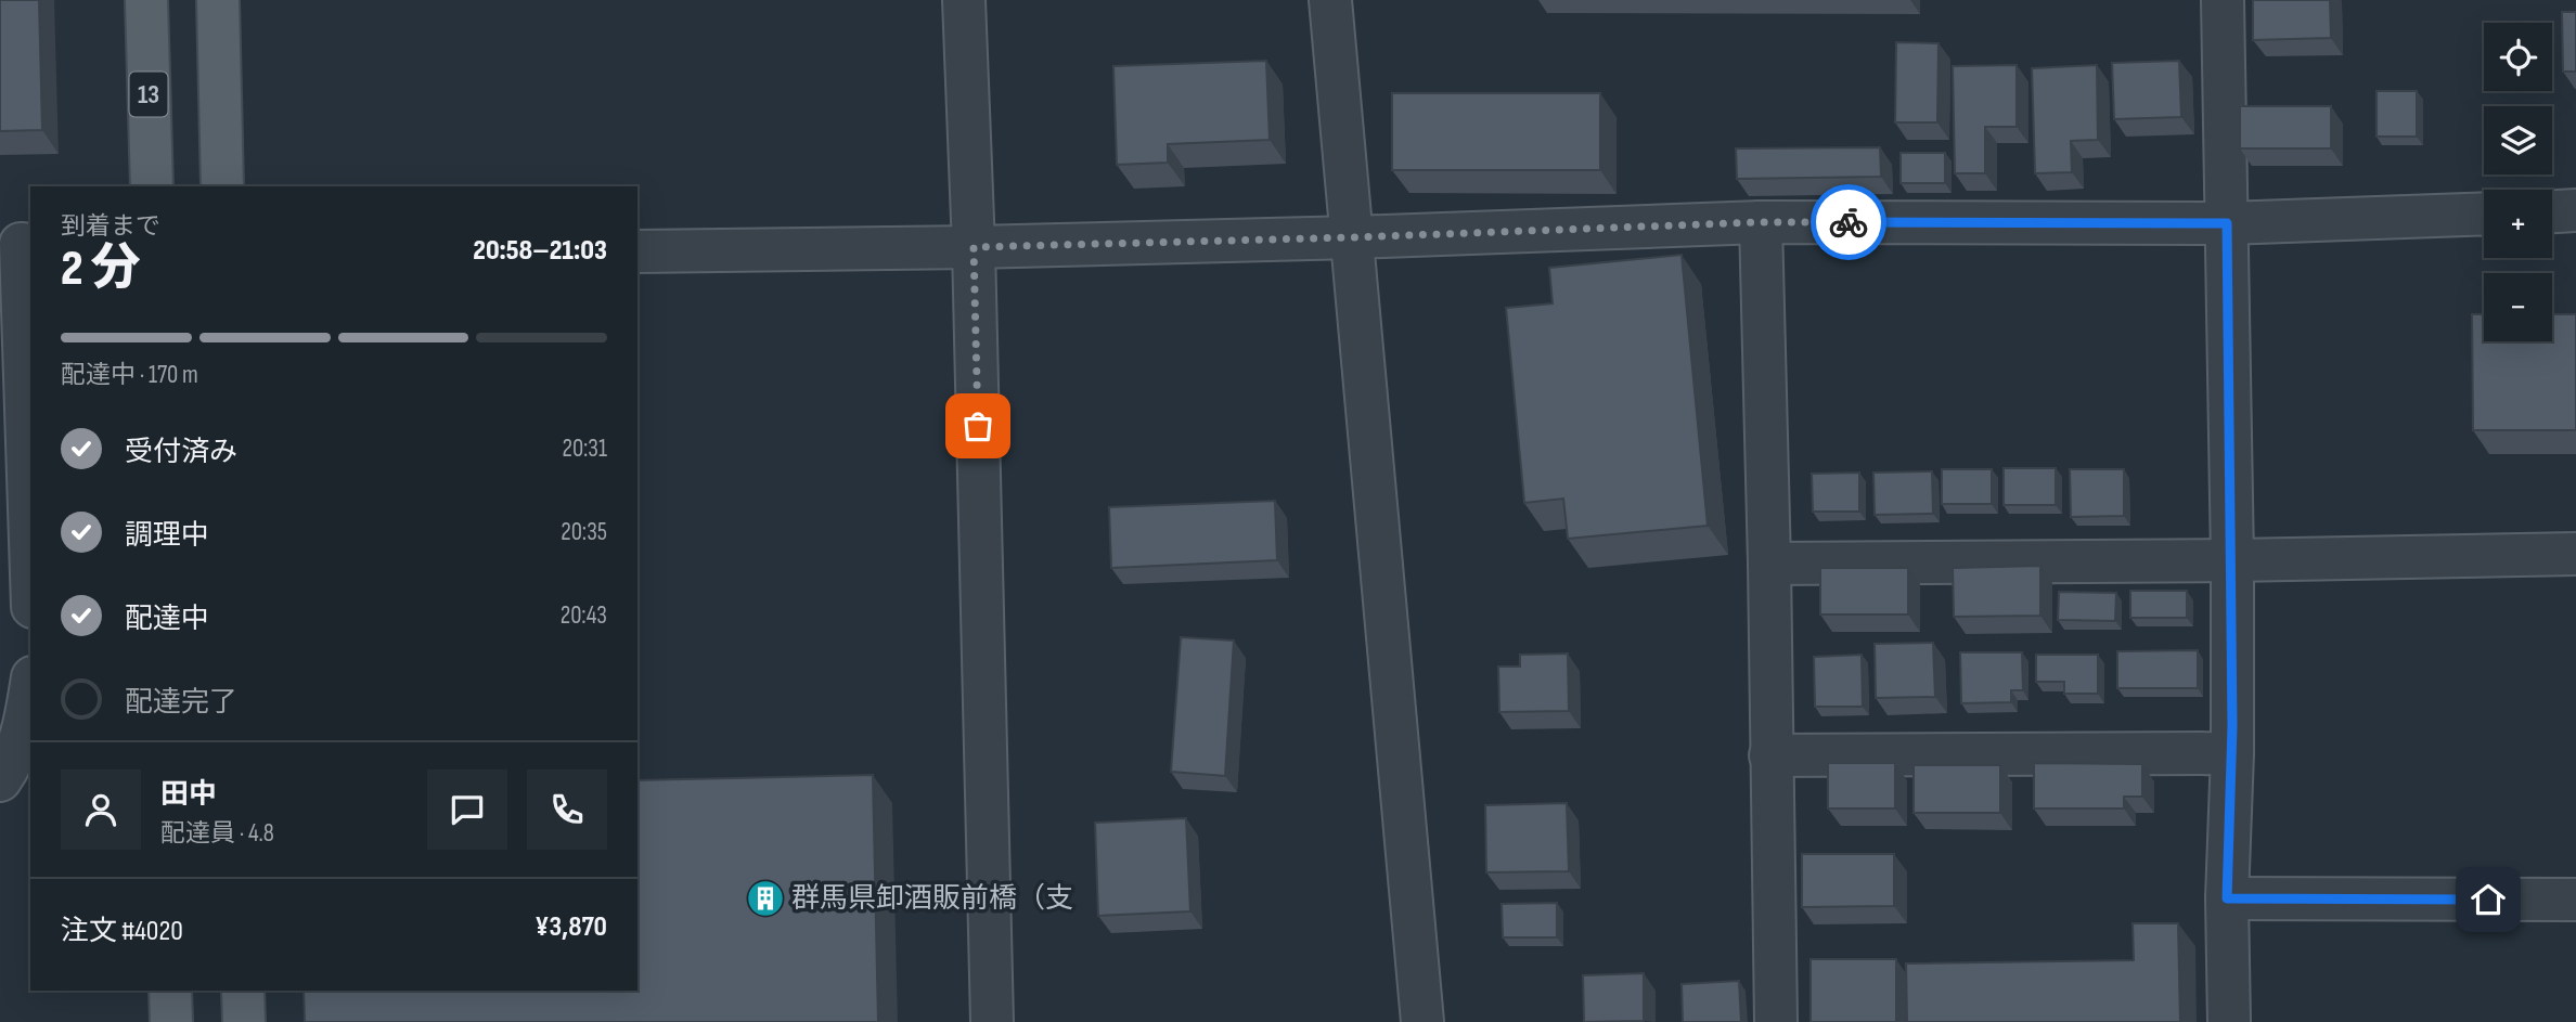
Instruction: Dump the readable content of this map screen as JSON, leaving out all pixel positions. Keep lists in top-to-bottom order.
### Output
{
  "streets": {
    "main road": ["13"]
  },
  "places": {
    "building": ["群馬県卸酒販前橋（支"]
  },
  "page": {
    "map_buttons": ["+", "−"],
    "heading": ["2 分", "到着まで", "20:58–21:03"],
    "panel": [
      "田中",
      "配達員 · 4.8",
      "注文 #4020",
      "¥3,870"
    ],
    "bar": "配達中 · 170 m",
    "list": [
      ["受付済み", "20:31"],
      ["調理中", "20:35"],
      ["配達中", "20:43"],
      "配達完了"
    ]
  }
}
